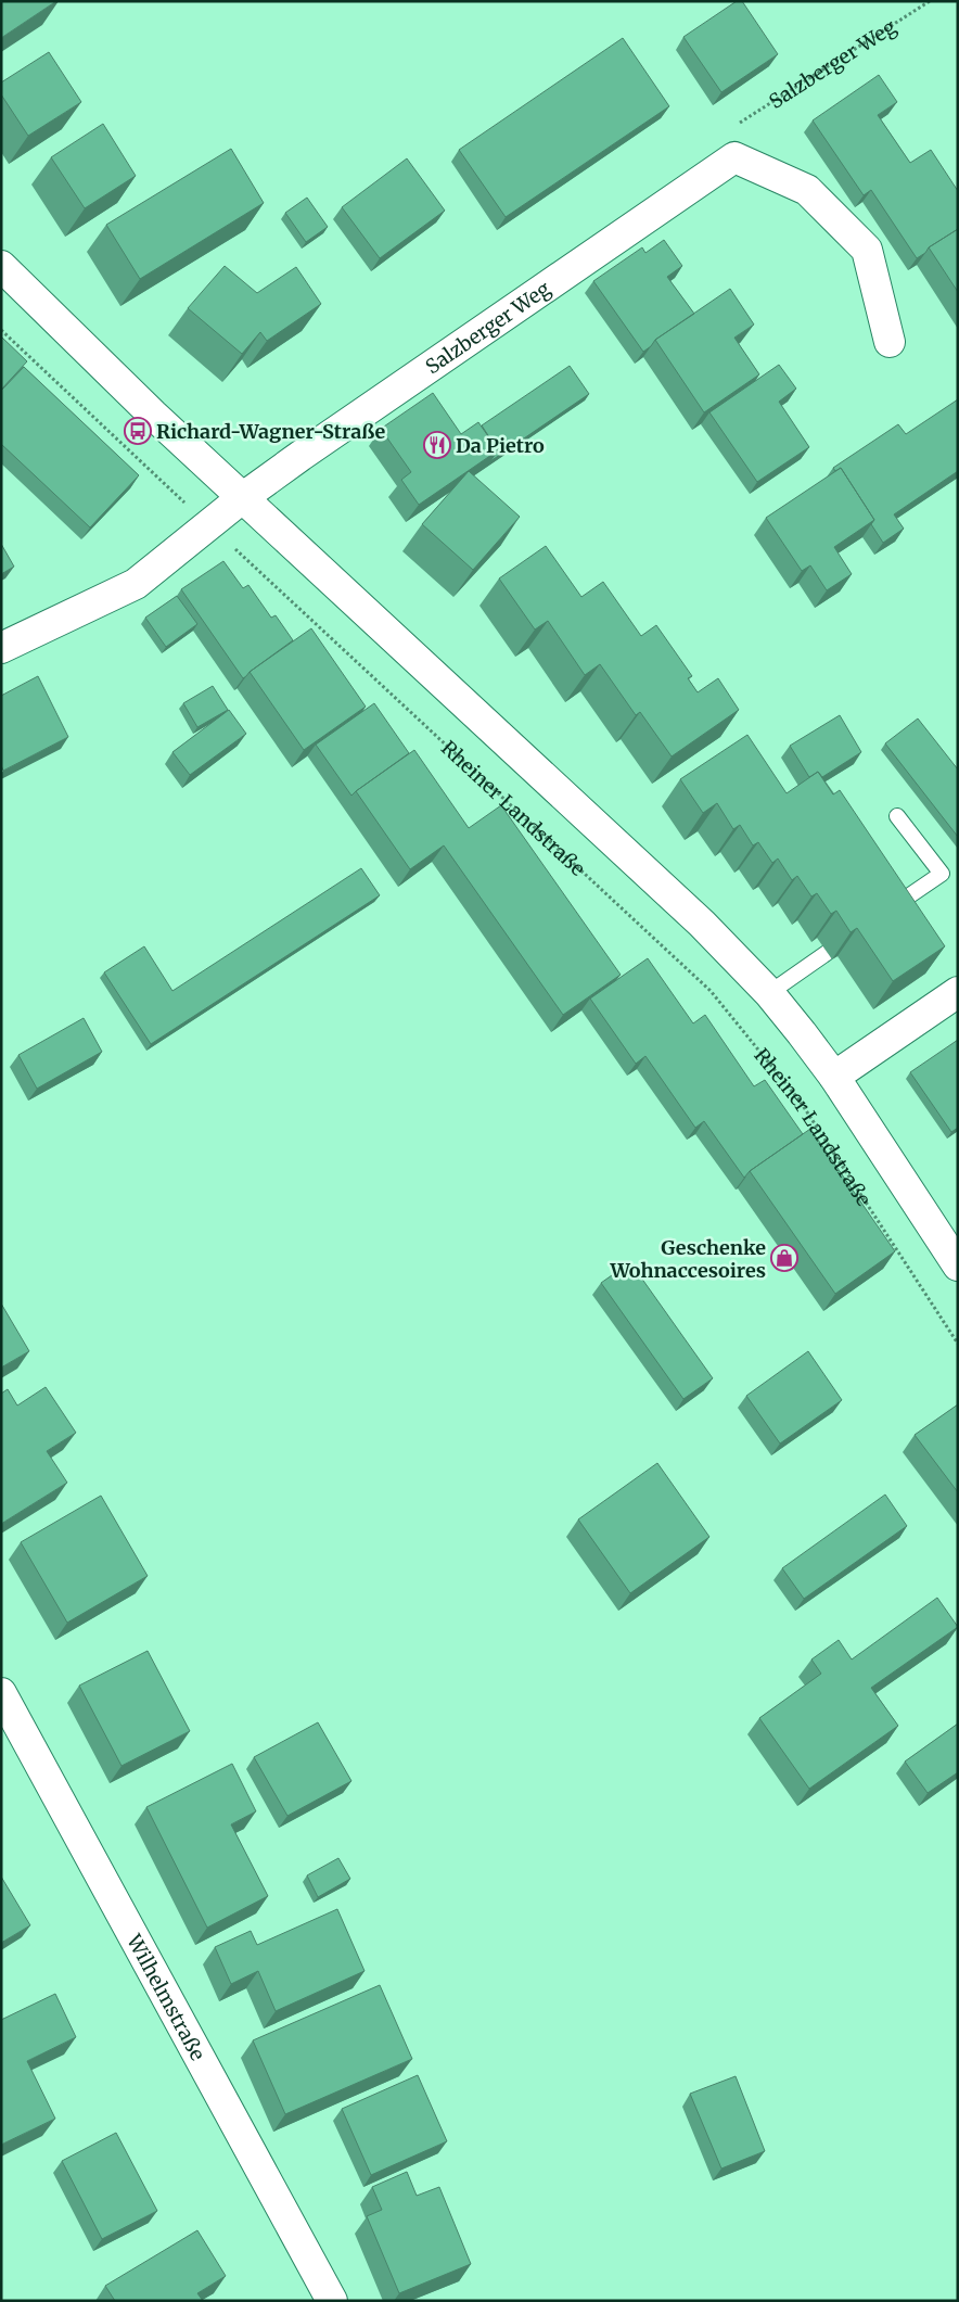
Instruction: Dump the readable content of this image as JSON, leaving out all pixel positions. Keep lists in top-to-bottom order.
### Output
{
  "streets": {
    "street": ["Salzberger Weg", "Wilhelmstraße"],
    "path": ["Rheiner Landstraße"]
  },
  "places": {
    "bus stop": ["Richard-Wagner-Straße"],
    "restaurant": ["Da Pietro"],
    "shop": ["Geschenke Wohnaccesoires"]
  }
}
